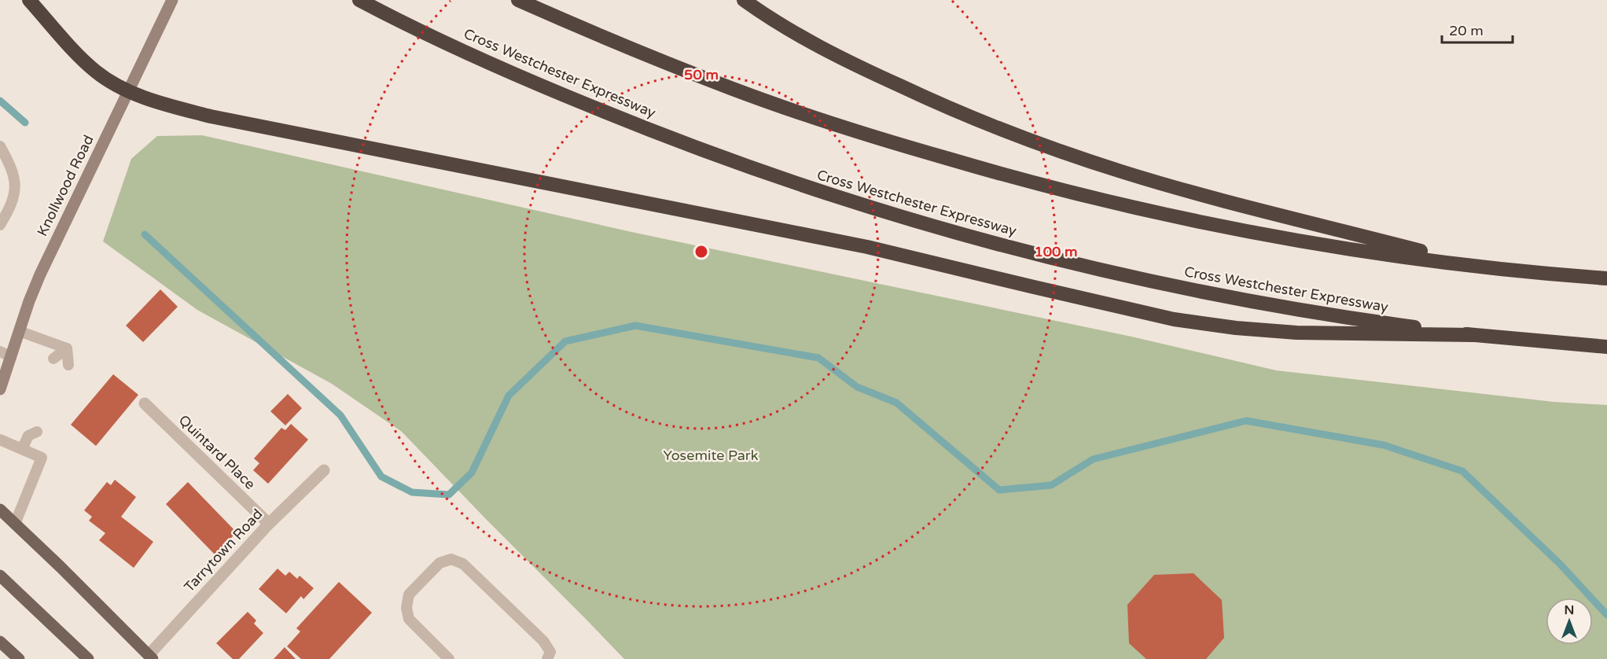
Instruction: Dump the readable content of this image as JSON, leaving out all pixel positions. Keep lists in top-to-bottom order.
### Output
{
  "streets": {
    "highway": ["Cross Westchester Expressway"],
    "main road": ["Knollwood Road"],
    "street": ["Quintard Place", "Tarrytown Road"]
  },
  "crossings": [
    ["Quintard Place", "Tarrytown Road"]
  ],
  "parks": ["Yosemite Park"],
  "scale_bar": "20 m",
  "north": "top",
  "rings": ["50 m", "100 m"]
}
